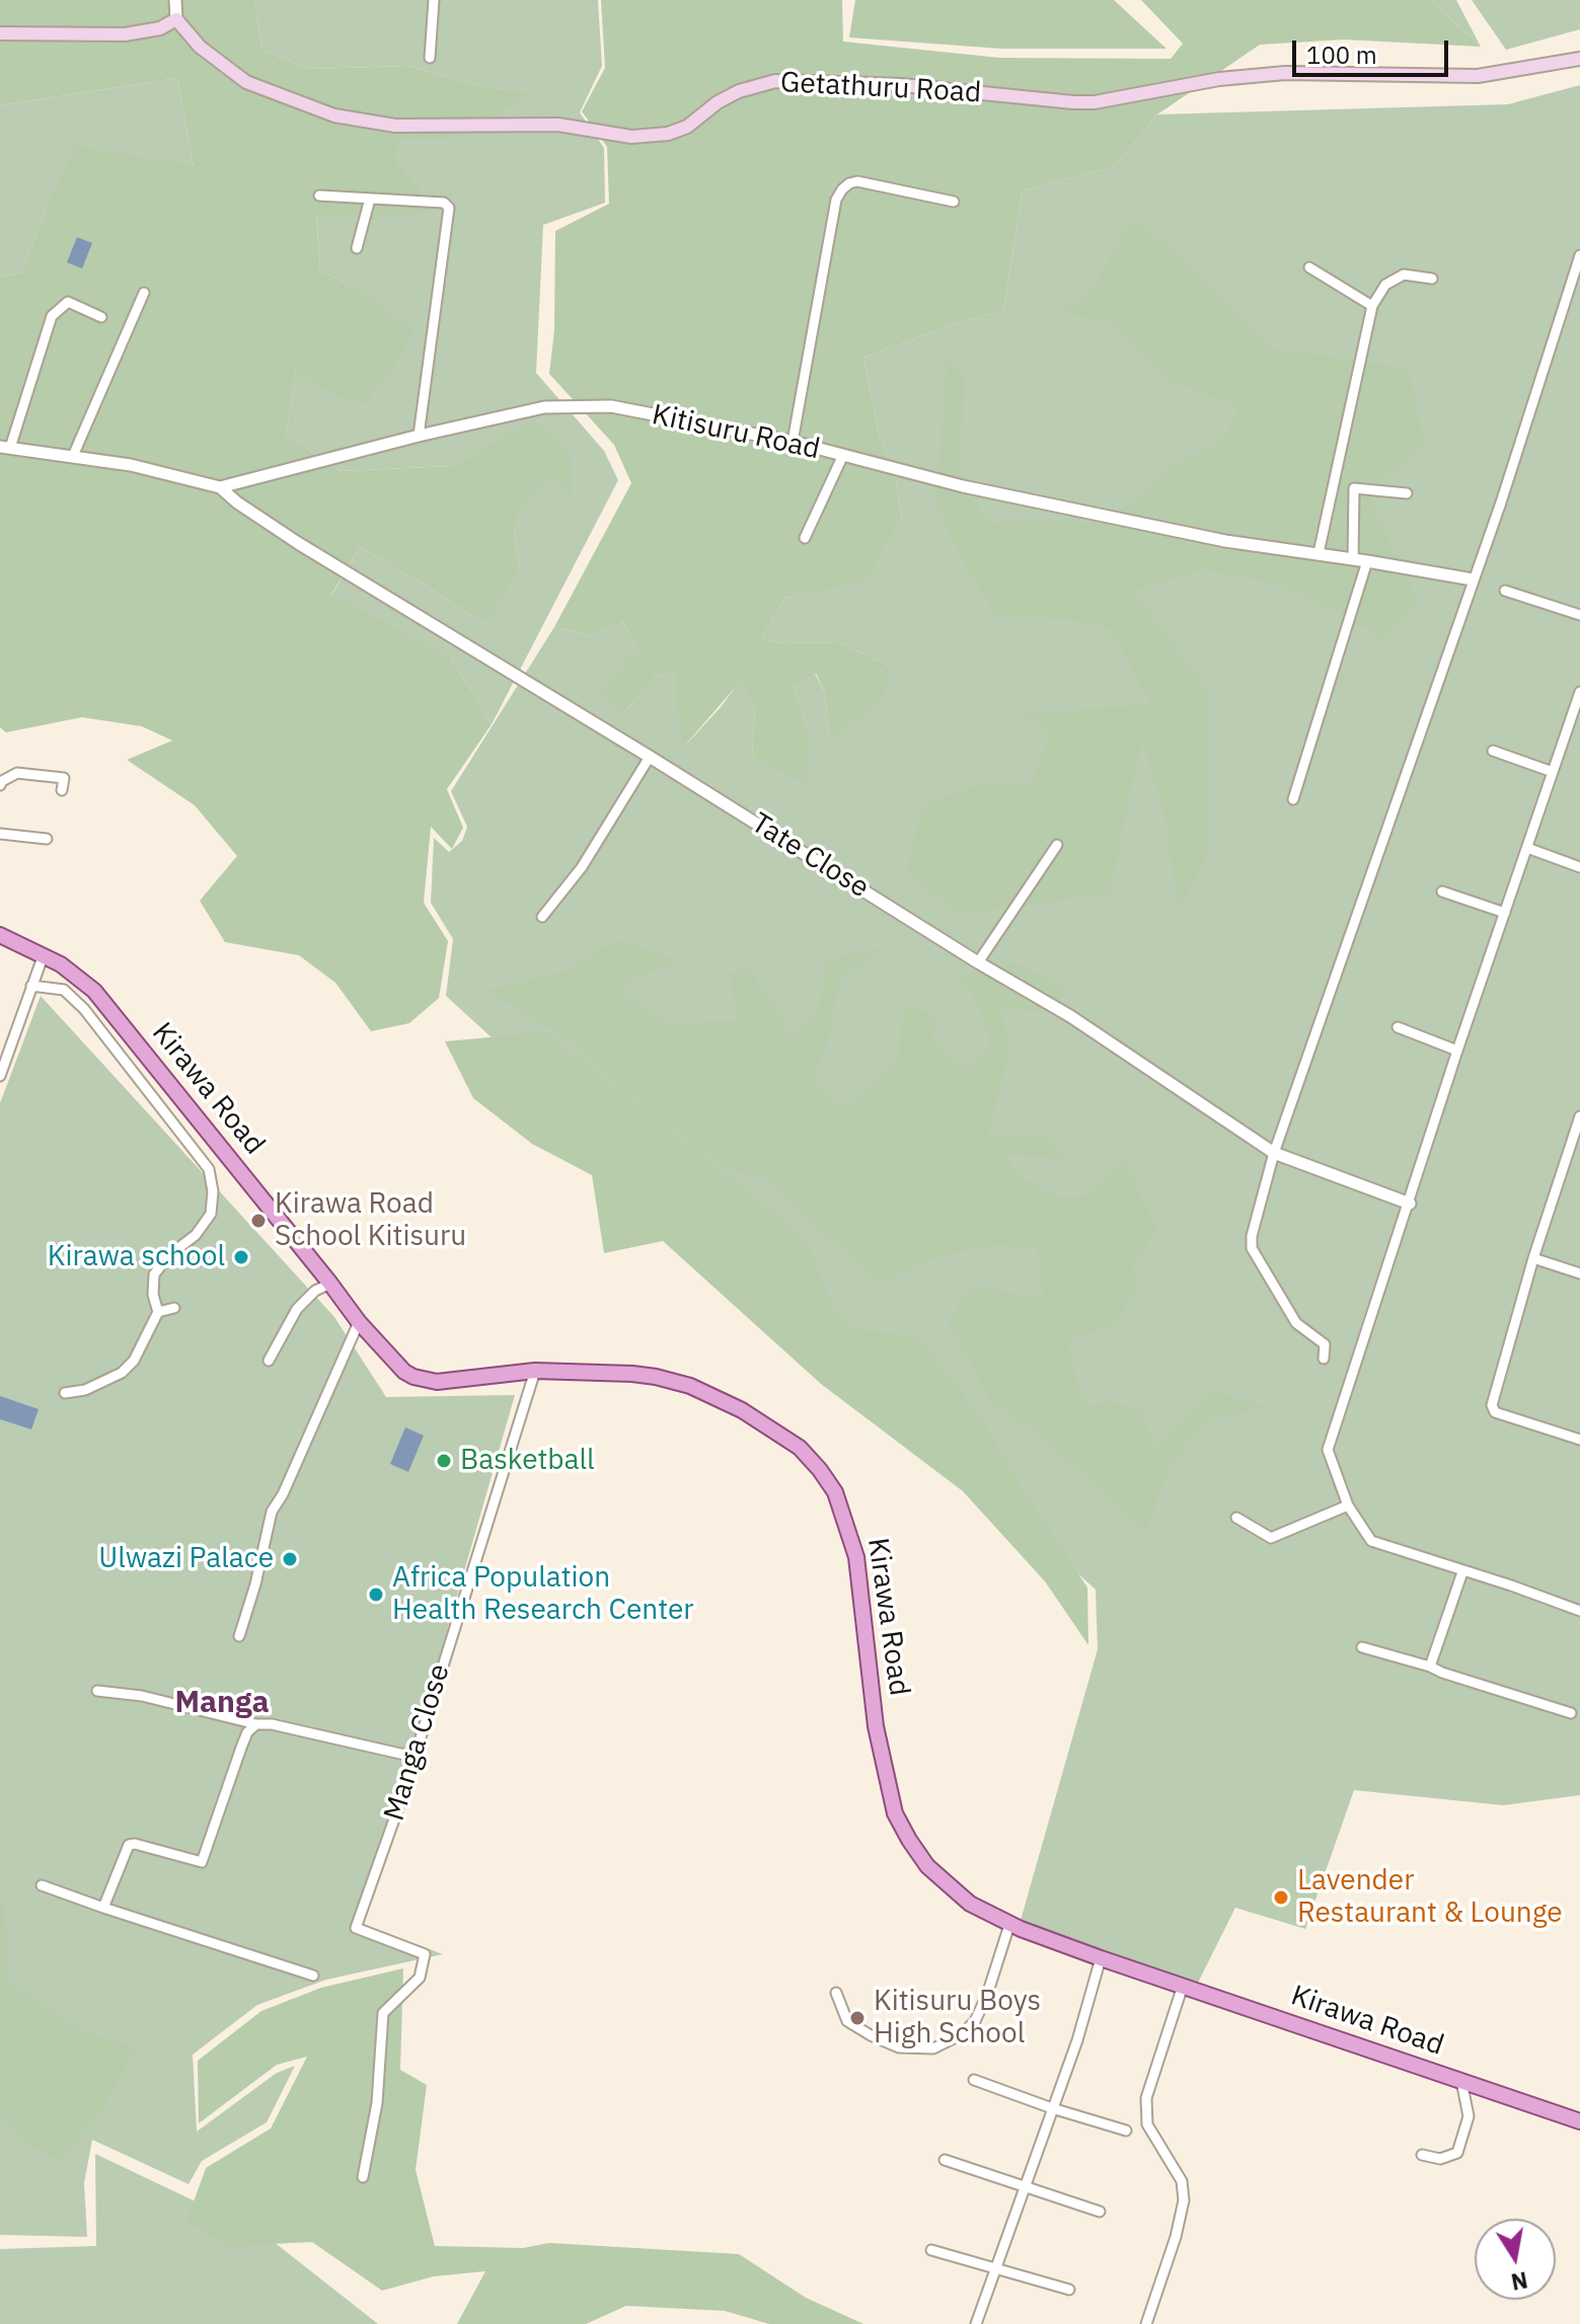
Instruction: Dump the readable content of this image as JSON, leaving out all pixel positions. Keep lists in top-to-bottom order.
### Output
{
  "streets": {
    "main road": ["Getathuru Road", "Kirawa Road"],
    "street": ["Kitisuru Road", "Tate Close", "Manga Close"]
  },
  "crossings": [
    ["Kitisuru Road", "Tate Close"],
    ["Kirawa Road", "Manga Close"]
  ],
  "districts": ["Manga"],
  "places": [
    "Kirawa Road School Kitisuru",
    "Kirawa school",
    "Basketball",
    "Ulwazi Palace",
    "Africa Population Health Research Center",
    "Lavender Restaurant & Lounge",
    "Kitisuru Boys High School"
  ],
  "scale_bar": "100 m",
  "north": "bottom"
}
